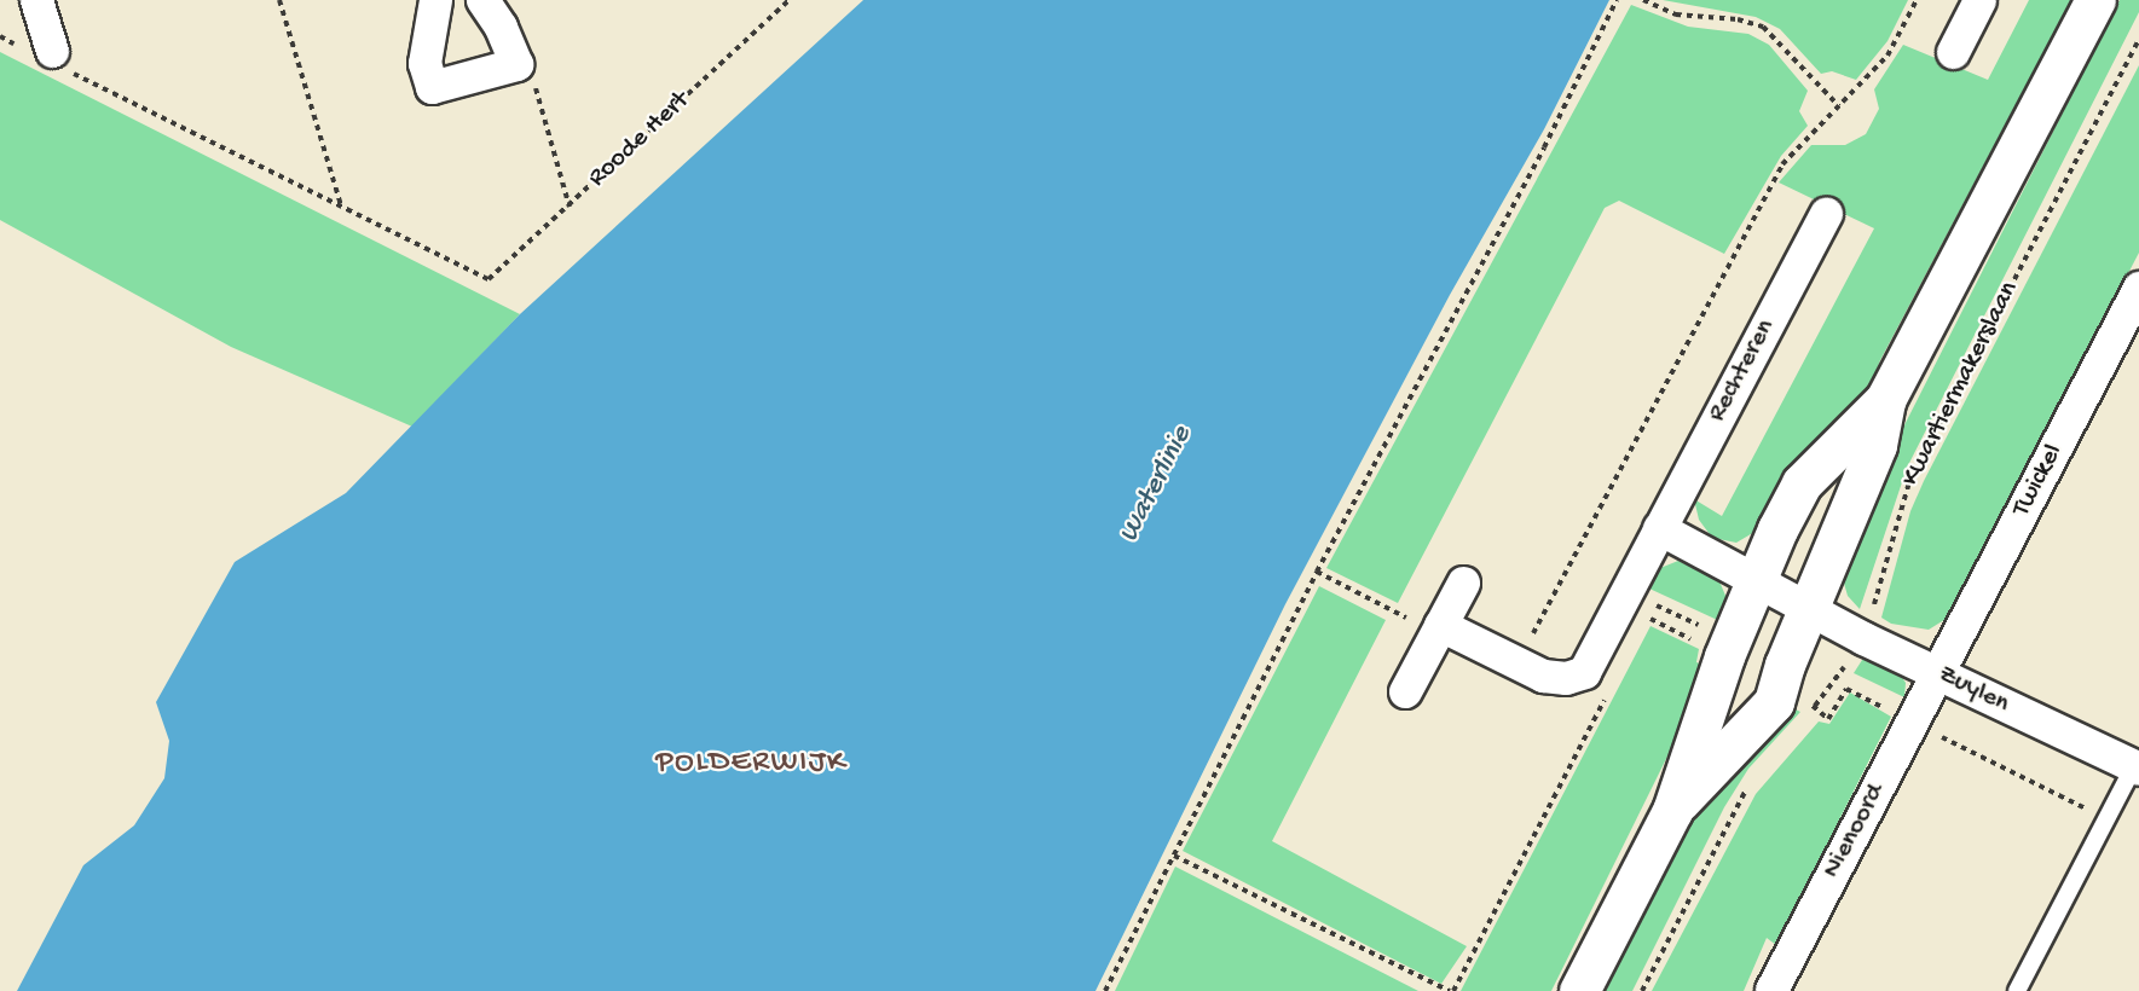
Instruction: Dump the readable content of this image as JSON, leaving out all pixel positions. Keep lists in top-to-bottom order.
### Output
{
  "streets": {
    "main road": ["Kwartiermakerslaan"],
    "street": [
      "Rechteren",
      "Twickel",
      "Zuylen",
      "Nienoord"
    ],
    "path": ["Roode Hert"]
  },
  "crossings": [
    ["Kwartiermakerslaan", "Zuylen"],
    ["Twickel", "Zuylen"],
    ["Twickel", "Nienoord"],
    ["Zuylen", "Nienoord"]
  ],
  "districts": ["POLDERWIJK"],
  "water": ["Waterlinie"]
}
